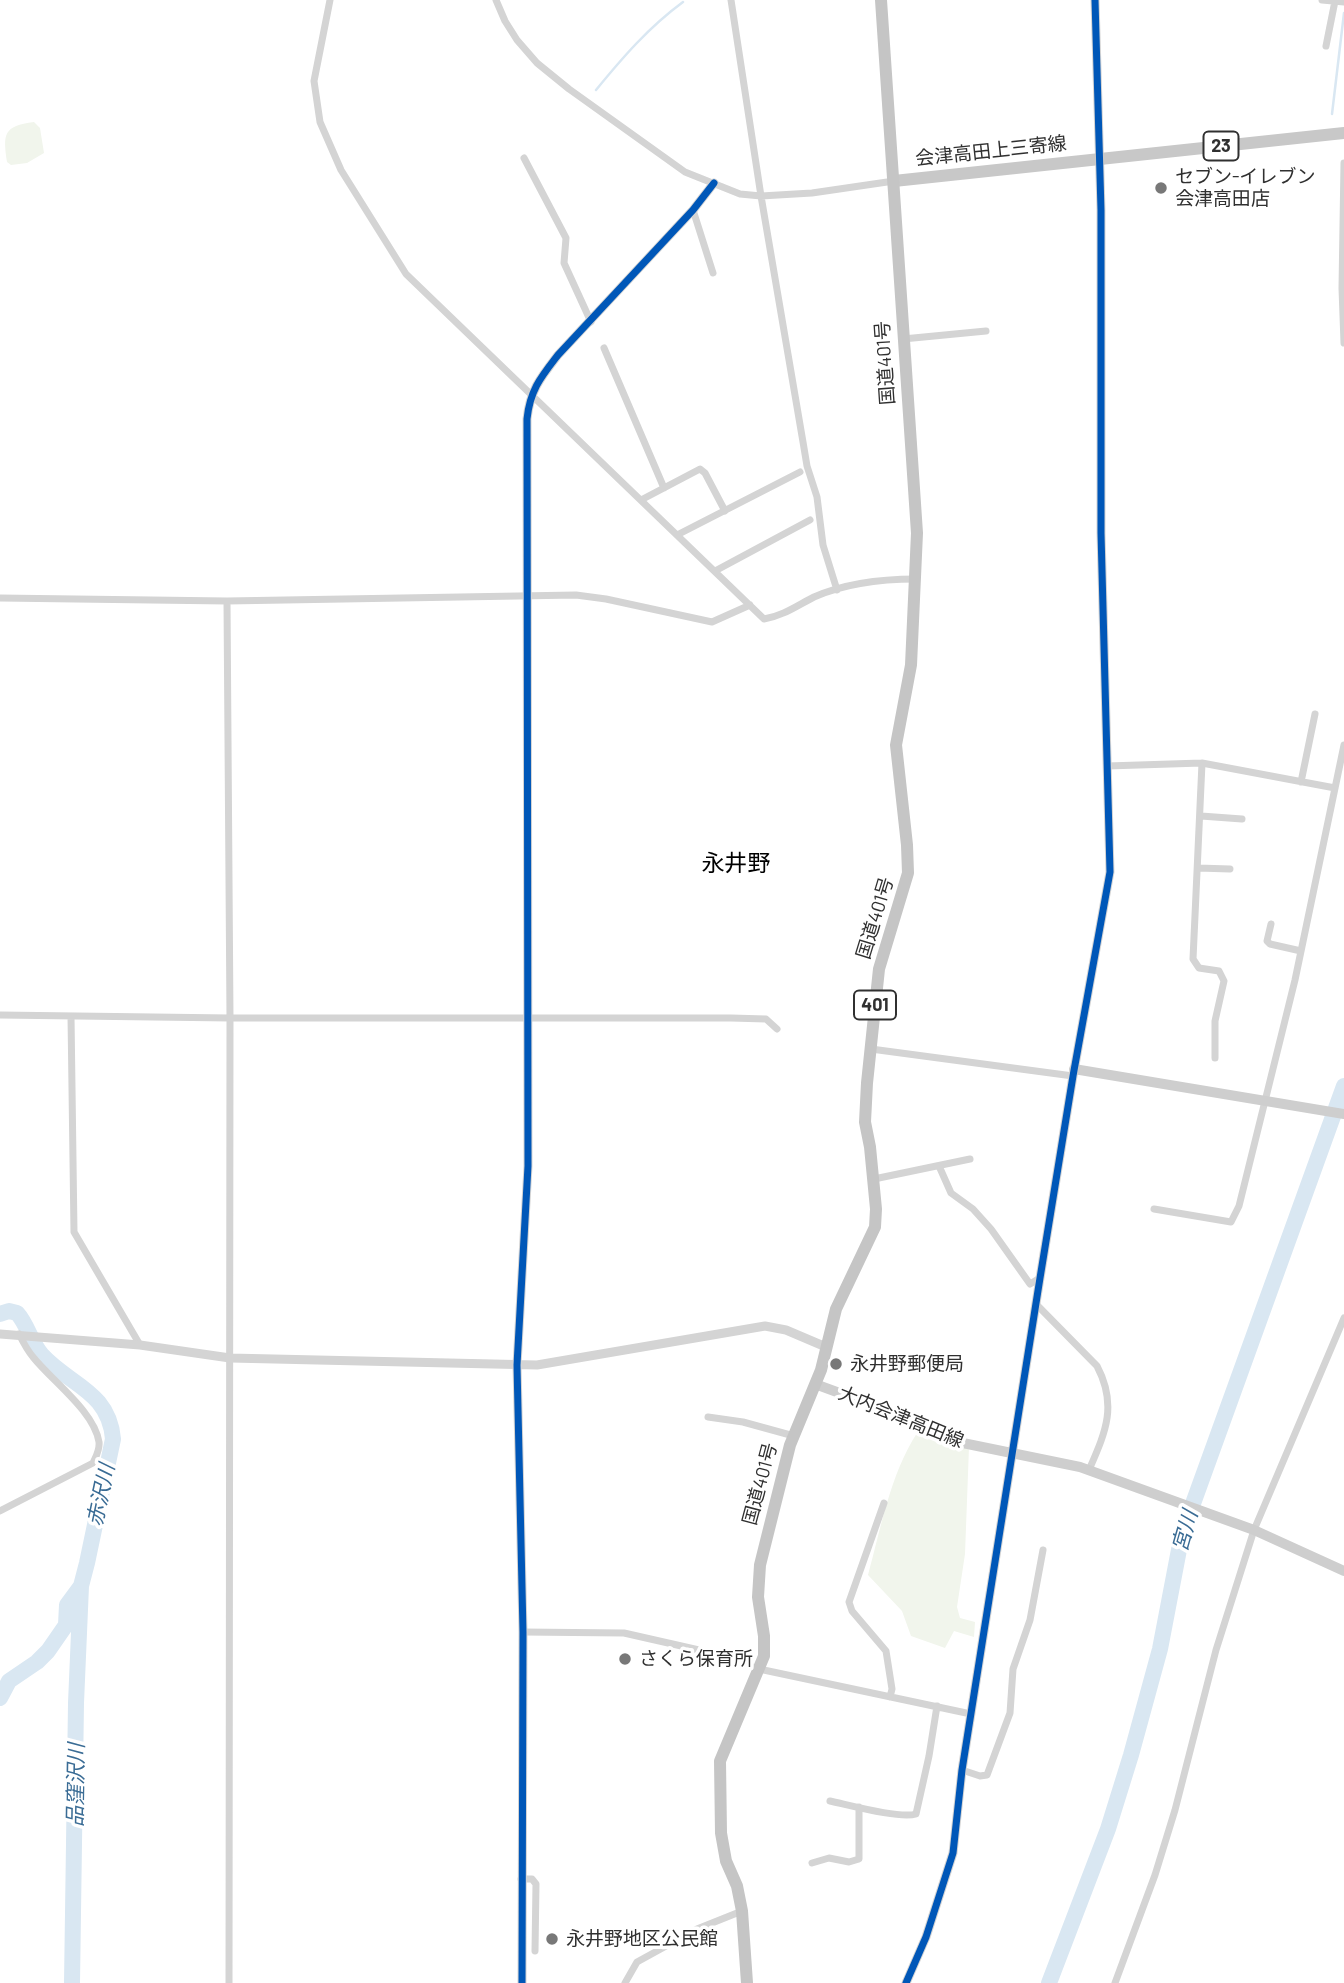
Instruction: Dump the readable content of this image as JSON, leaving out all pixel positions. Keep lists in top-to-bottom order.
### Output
{
  "streets": {
    "highway": ["国道401号", "401"],
    "main road": ["23", "会津高田上三寄線", "大内会津高田線"]
  },
  "crossings": [
    ["会津高田上三寄線", "国道401号"],
    ["国道401号", "大内会津高田線"]
  ],
  "districts": ["永井野"],
  "water": ["赤沢川", "宮川", "品窪沢川"],
  "places": [
    "セブン-イレブン 会津高田店",
    "永井野郵便局",
    "さくら保育所",
    "永井野地区公民館"
  ]
}
